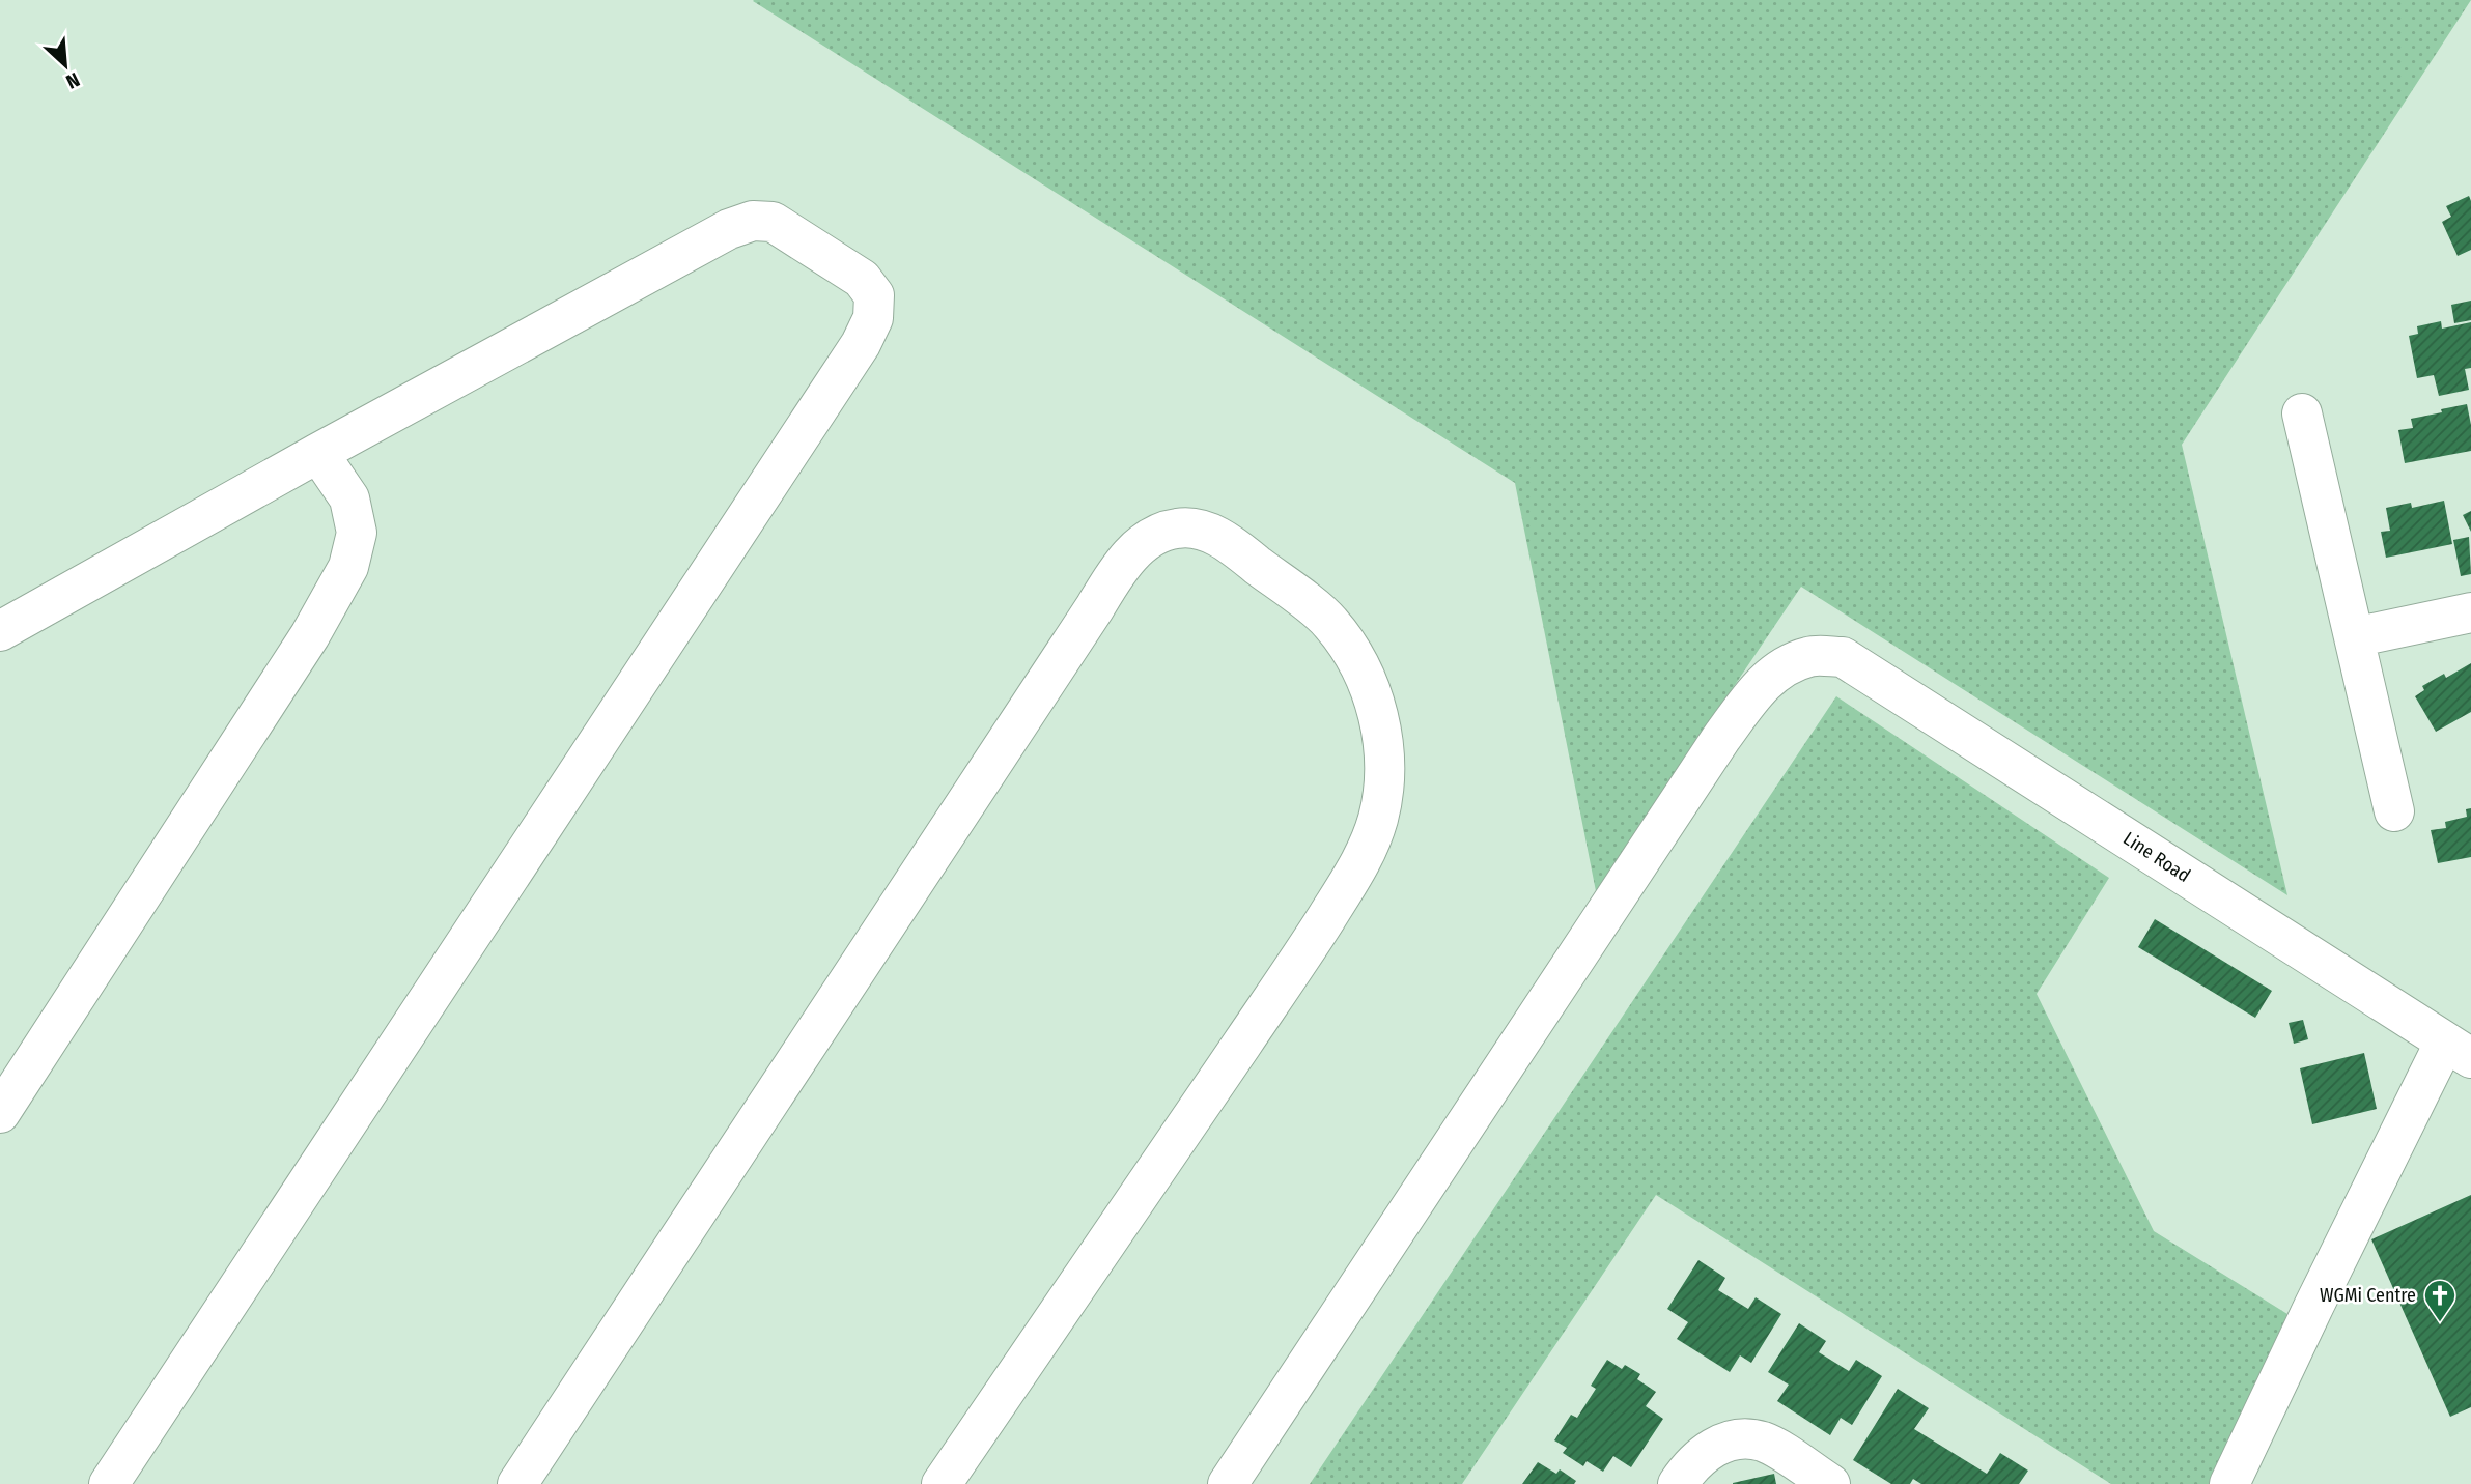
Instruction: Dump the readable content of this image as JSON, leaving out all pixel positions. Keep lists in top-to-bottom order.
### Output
{
  "streets": {
    "street": ["Line Road"]
  },
  "places": {
    "church": ["WGMi Centre"]
  },
  "north": "bottom right"
}
